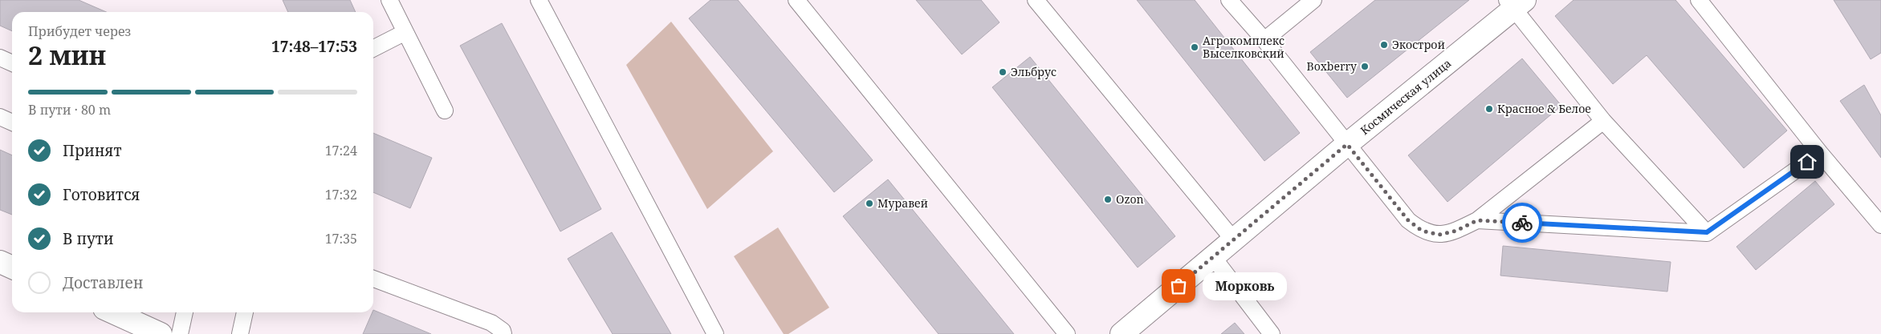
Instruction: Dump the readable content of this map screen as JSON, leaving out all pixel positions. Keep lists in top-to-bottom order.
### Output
{
  "streets": {
    "street": ["Космическая улица"]
  },
  "places": [
    "Экострой",
    "Агрокомплекс Выселковский",
    "Boxberry",
    "Эльбрус",
    "Красное & Белое",
    "Ozon",
    "Муравей",
    "Морковь"
  ],
  "page": {
    "heading": ["2 мин", "Прибудет через", "17:48–17:53"],
    "bar": "В пути · 80 m",
    "list": [
      ["Принят", "17:24"],
      ["Готовится", "17:32"],
      ["В пути", "17:35"],
      "Доставлен"
    ],
    "bubble": "Морковь"
  }
}
